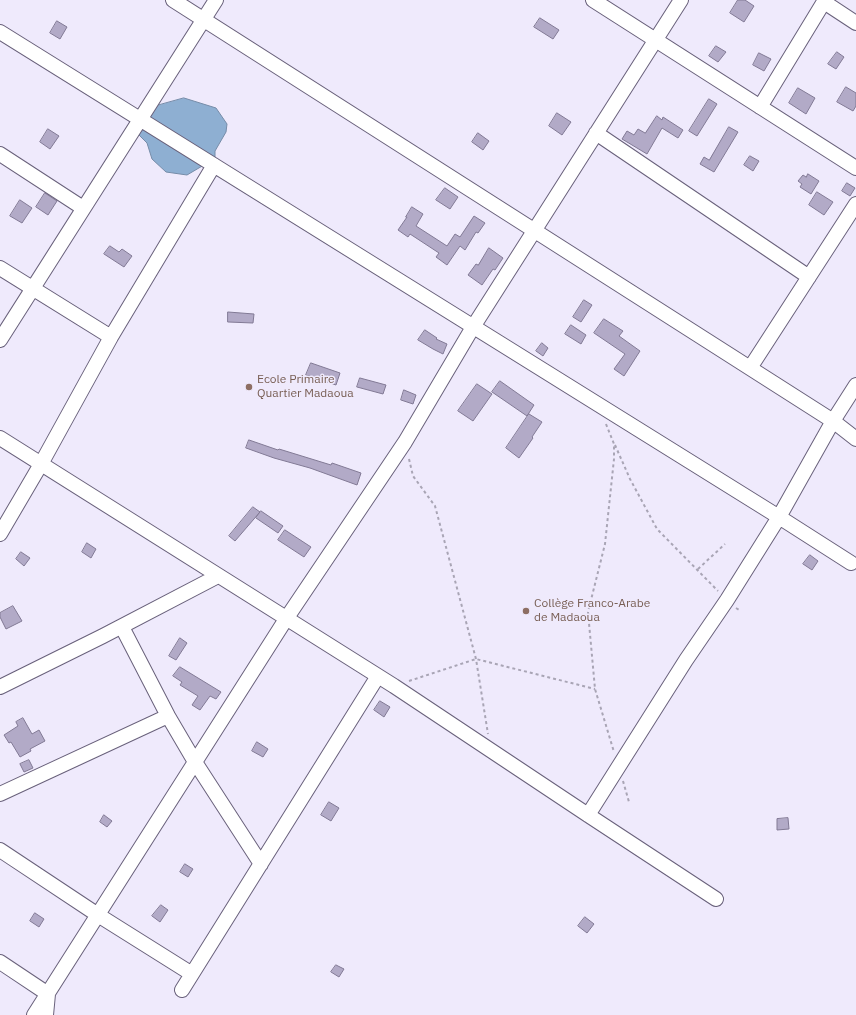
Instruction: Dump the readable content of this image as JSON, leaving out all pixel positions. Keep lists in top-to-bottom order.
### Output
{
  "places": ["Ecole Primaire Quartier Madaoua", "Collège Franco-Arabe de Madaoua"]
}
